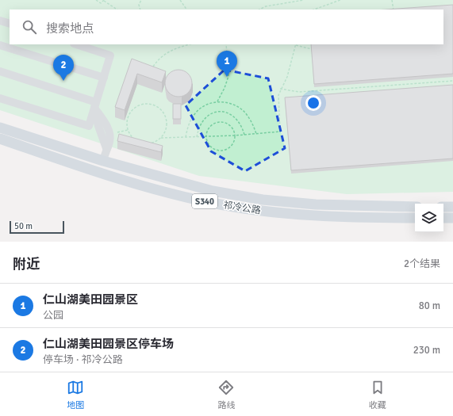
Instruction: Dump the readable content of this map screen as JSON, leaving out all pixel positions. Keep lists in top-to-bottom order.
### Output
{
  "streets": {
    "main road": ["S340", "祁冷公路"]
  },
  "scale_bar": "50 m",
  "page": {
    "search": "搜索地点",
    "pins": ["1", "2"],
    "scale": "50 m",
    "heading": ["附近", "2个结果"],
    "list": [
      {
        "mark": "1",
        "name": "仁山湖美田园景区",
        "note": "公园",
        "value": "80 m"
      },
      {
        "mark": "2",
        "name": "仁山湖美田园景区停车场",
        "note": "停车场 · 祁冷公路",
        "value": "230 m"
      }
    ],
    "nav": ["地图", "路线", "收藏"]
  }
}
